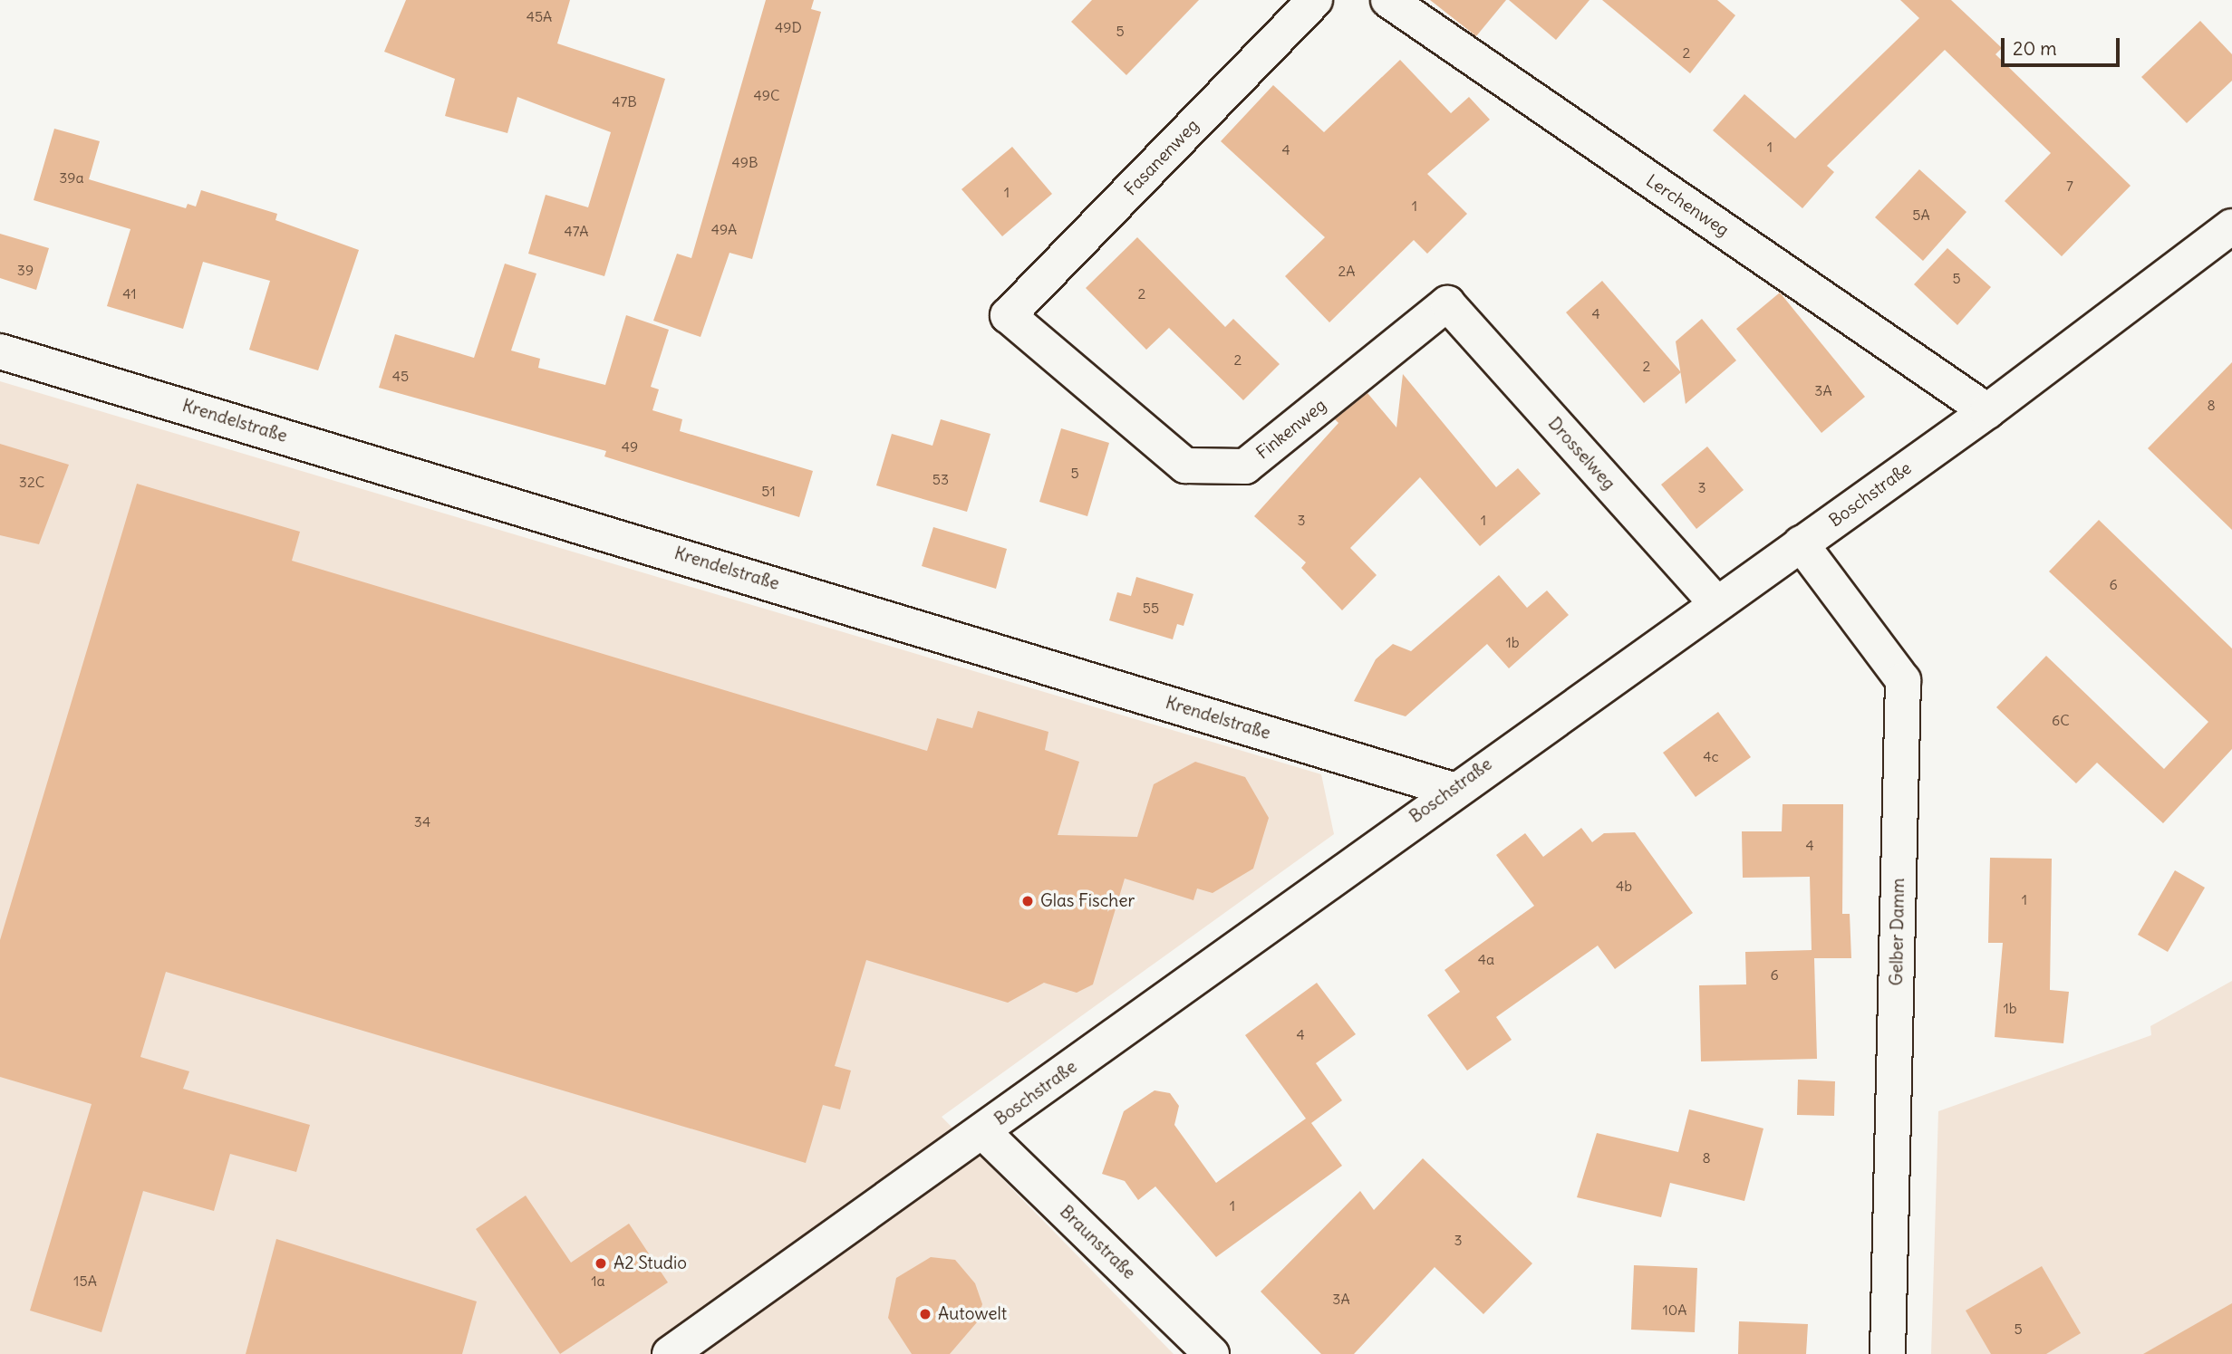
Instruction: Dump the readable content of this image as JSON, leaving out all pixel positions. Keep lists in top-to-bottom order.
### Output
{
  "streets": {
    "street": [
      "Fasanenweg",
      "Lerchenweg",
      "Krendelstraße",
      "Finkenweg",
      "Drosselweg",
      "Boschstraße",
      "Gelber Damm",
      "Braunstraße"
    ]
  },
  "crossings": [
    ["Fasanenweg", "Finkenweg"],
    ["Lerchenweg", "Boschstraße"],
    ["Krendelstraße", "Boschstraße"],
    ["Finkenweg", "Drosselweg"],
    ["Drosselweg", "Boschstraße"],
    ["Boschstraße", "Gelber Damm"],
    ["Boschstraße", "Braunstraße"]
  ],
  "places": ["Glas Fischer", "A2 Studio", "Autowelt"],
  "house_numbers": [
    "45A",
    "49D",
    "5",
    "2",
    "49C",
    "47B",
    "1",
    "4",
    "49B",
    "39a",
    "7",
    "1",
    "1",
    "5A",
    "49A",
    "47A",
    "39",
    "2A",
    "5",
    "41",
    "2",
    "4",
    "2",
    "2",
    "45",
    "3A",
    "8",
    "49",
    "5",
    "53",
    "32C",
    "3",
    "51",
    "3",
    "1",
    "6",
    "55",
    "1b",
    "6C",
    "4c",
    "34",
    "4",
    "4b",
    "1",
    "4a",
    "6",
    "1b",
    "4",
    "8",
    "1",
    "3",
    "15A",
    "1a",
    "3A",
    "10A",
    "5"
  ],
  "scale_bar": "20 m"
}
